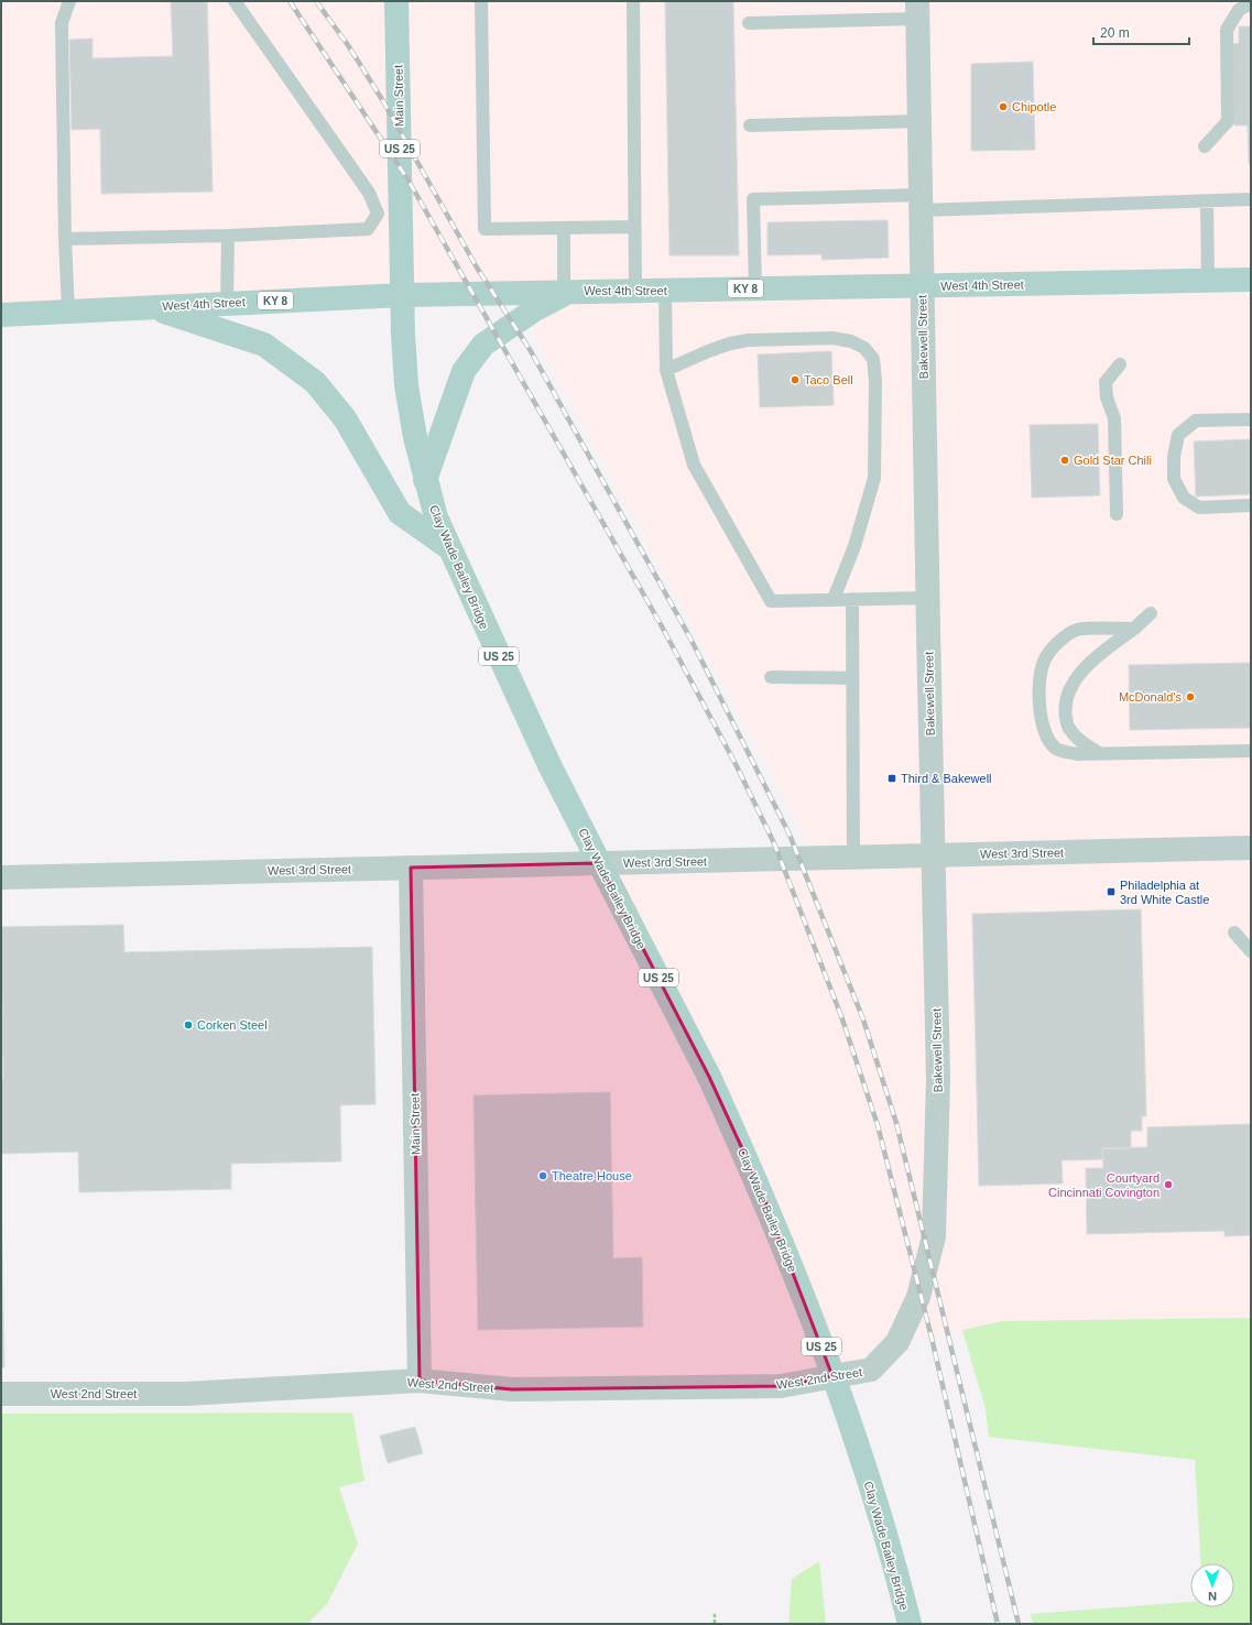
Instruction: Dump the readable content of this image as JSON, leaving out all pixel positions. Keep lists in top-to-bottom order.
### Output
{
  "streets": {
    "main road": [
      "Main Street",
      "US 25",
      "West 4th Street",
      "KY 8",
      "Clay Wade Bailey Bridge"
    ],
    "street": ["Bakewell Street", "West 3rd Street", "West 2nd Street"]
  },
  "crossings": [
    ["Main Street", "West 4th Street"],
    ["Main Street", "Clay Wade Bailey Bridge"],
    ["Main Street", "West 3rd Street"],
    ["Main Street", "West 2nd Street"],
    ["West 4th Street", "Bakewell Street"],
    ["West 4th Street", "Clay Wade Bailey Bridge"],
    ["Bakewell Street", "West 3rd Street"],
    ["Bakewell Street", "West 2nd Street"]
  ],
  "places": {
    "other": [
      "Chipotle",
      "Taco Bell",
      "Gold Star Chili",
      "McDonald's",
      "Corken Steel",
      "Theatre House",
      "Courtyard Cincinnati Covington"
    ],
    "transit": ["Third & Bakewell", "Philadelphia at 3rd White Castle"]
  },
  "scale_bar": "20 m",
  "north": "bottom"
}
